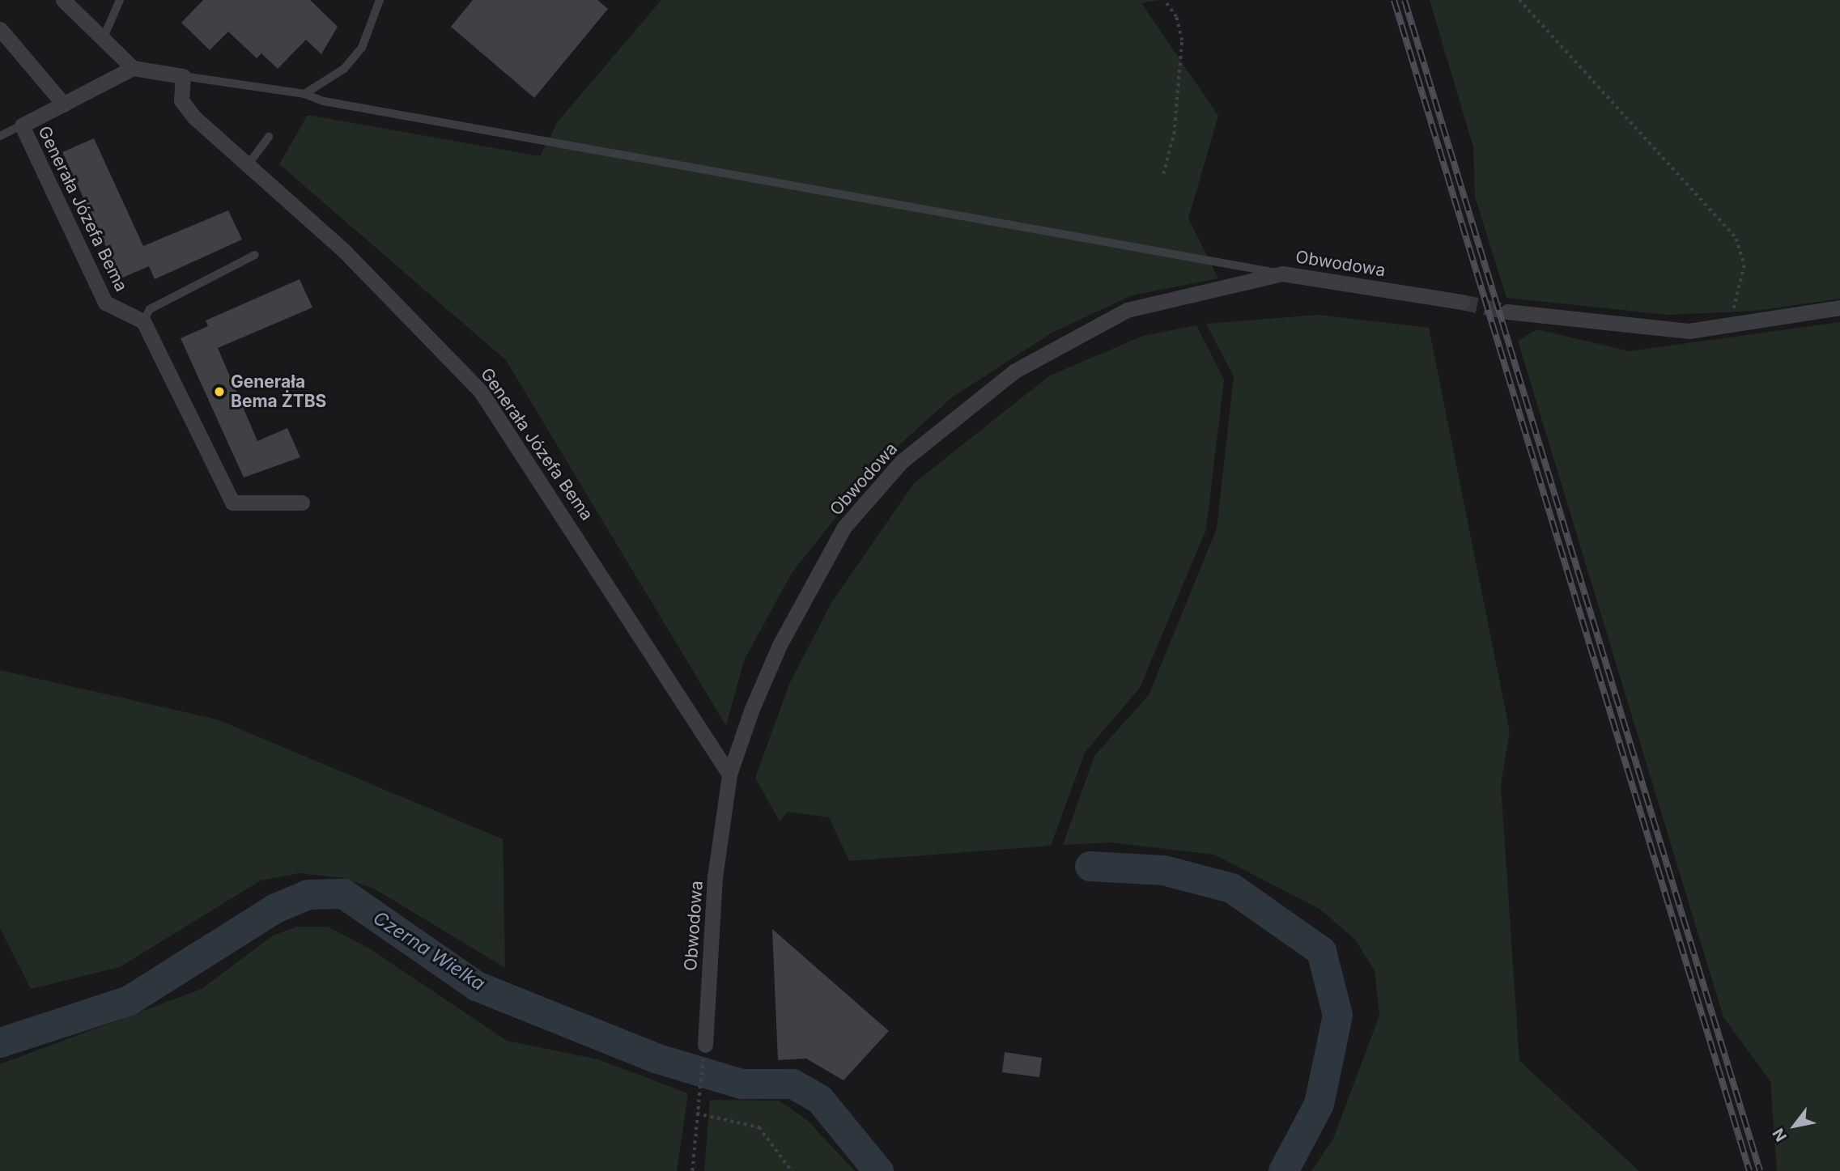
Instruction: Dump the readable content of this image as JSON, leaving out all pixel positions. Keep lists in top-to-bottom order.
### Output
{
  "streets": {
    "street": ["Generała Józefa Bema", "Obwodowa"]
  },
  "crossings": [
    ["Generała Józefa Bema", "Obwodowa"]
  ],
  "water": ["Czerna Wielka"],
  "places": ["Generała Bema ŻTBS"],
  "north": "bottom left"
}
